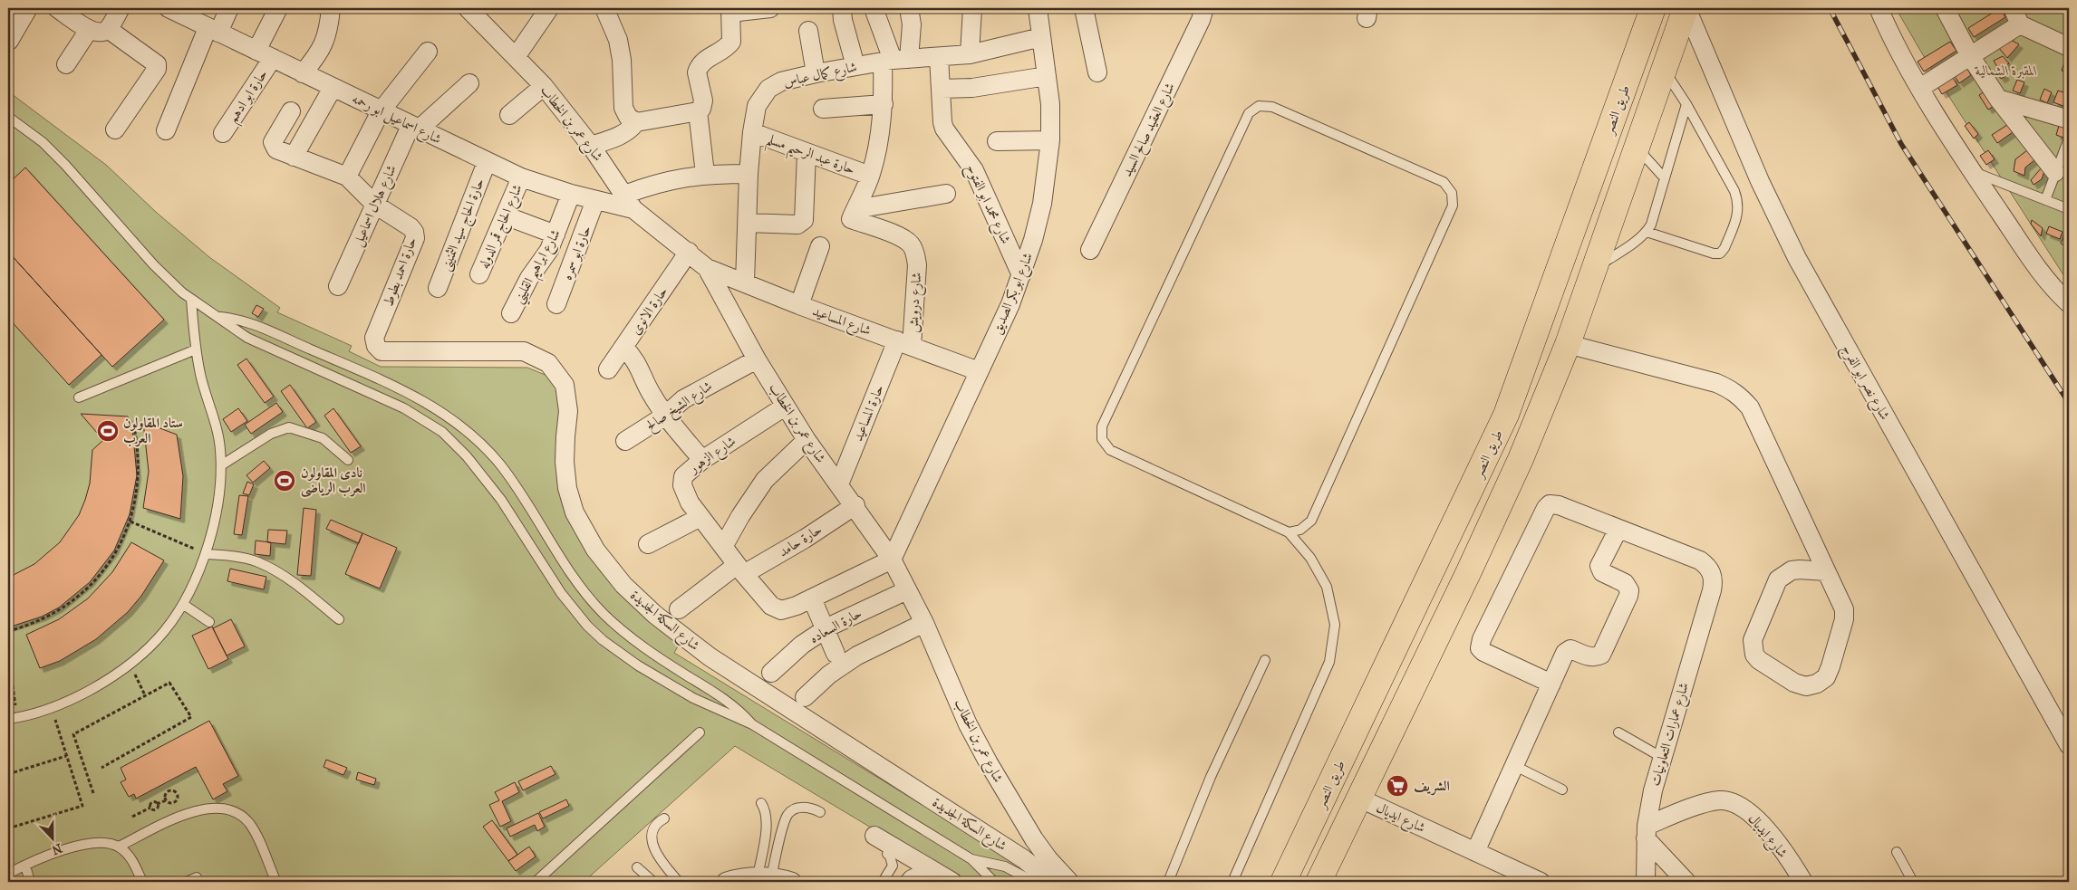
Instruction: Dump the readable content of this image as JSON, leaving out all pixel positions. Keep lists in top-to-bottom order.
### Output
{
  "streets": {
    "highway": ["طريق النصر"],
    "street": [
      "شارع كمال عباس",
      "حارة ابو ادهم",
      "شارع اسماعيل ابو رحمه",
      "شارع عمر بن الخطاب",
      "شارع العقيد صالح السيد",
      "حارة عبد الرحيم مسلم",
      "شارع محمد ابو الفتوح",
      "شارع هلال اسماعيل",
      "حارة الحاج سيد الثمنينى",
      "شارع الحاج قمر الدوله",
      "حارة ابو سمره",
      "شارع ابراهيم القليني",
      "حارة احمد بطوط",
      "شارع ابو بكر الصديق",
      "شارع درويش",
      "حارة الانوى",
      "شارع المساعيد",
      "شارع نصر ابو الفرج",
      "شارع الشيخ صالح",
      "حارة المساعيد",
      "شارع الزهور",
      "حارة حامد",
      "شارع السكة الجديدة",
      "حارة السعاده",
      "شارع عمارات التعاونيات",
      "شارع ايديال"
    ]
  },
  "crossings": [
    ["شارع كمال عباس", "حارة عبد الرحيم مسلم"],
    ["شارع كمال عباس", "شارع محمد ابو الفتوح"],
    ["شارع كمال عباس", "شارع ابو بكر الصديق"],
    ["شارع كمال عباس", "شارع المساعيد"],
    ["حارة ابو ادهم", "شارع اسماعيل ابو رحمه"],
    ["شارع اسماعيل ابو رحمه", "شارع عمر بن الخطاب"],
    ["شارع اسماعيل ابو رحمه", "شارع هلال اسماعيل"],
    ["شارع اسماعيل ابو رحمه", "حارة الحاج سيد الثمنينى"],
    ["شارع اسماعيل ابو رحمه", "شارع الحاج قمر الدوله"],
    ["شارع اسماعيل ابو رحمه", "حارة ابو سمره"],
    ["شارع اسماعيل ابو رحمه", "شارع ابراهيم القليني"],
    ["شارع عمر بن الخطاب", "شارع ابو بكر الصديق"],
    ["شارع عمر بن الخطاب", "حارة الانوى"],
    ["شارع عمر بن الخطاب", "شارع المساعيد"],
    ["شارع عمر بن الخطاب", "شارع الشيخ صالح"],
    ["شارع عمر بن الخطاب", "حارة المساعيد"],
    ["شارع عمر بن الخطاب", "شارع الزهور"],
    ["شارع عمر بن الخطاب", "حارة حامد"],
    ["شارع عمر بن الخطاب", "حارة السعاده"],
    ["شارع محمد ابو الفتوح", "شارع ابو بكر الصديق"],
    ["شارع هلال اسماعيل", "حارة احمد بطوط"],
    ["حارة احمد بطوط", "شارع السكة الجديدة"],
    ["شارع ابو بكر الصديق", "شارع المساعيد"],
    ["شارع ابو بكر الصديق", "شارع الزهور"],
    ["شارع درويش", "شارع المساعيد"],
    ["شارع درويش", "حارة المساعيد"],
    ["شارع المساعيد", "حارة المساعيد"],
    ["شارع الزهور", "حارة حامد"],
    ["شارع عمارات التعاونيات", "شارع ايديال"]
  ],
  "parks": ["المقبرة الشمالية"],
  "places": {
    "sports": ["ستاد المقاولون العرب", "نادى المقاولون العرب الرياضى"],
    "supermarket": ["الشريف"]
  },
  "north": "bottom"
}
